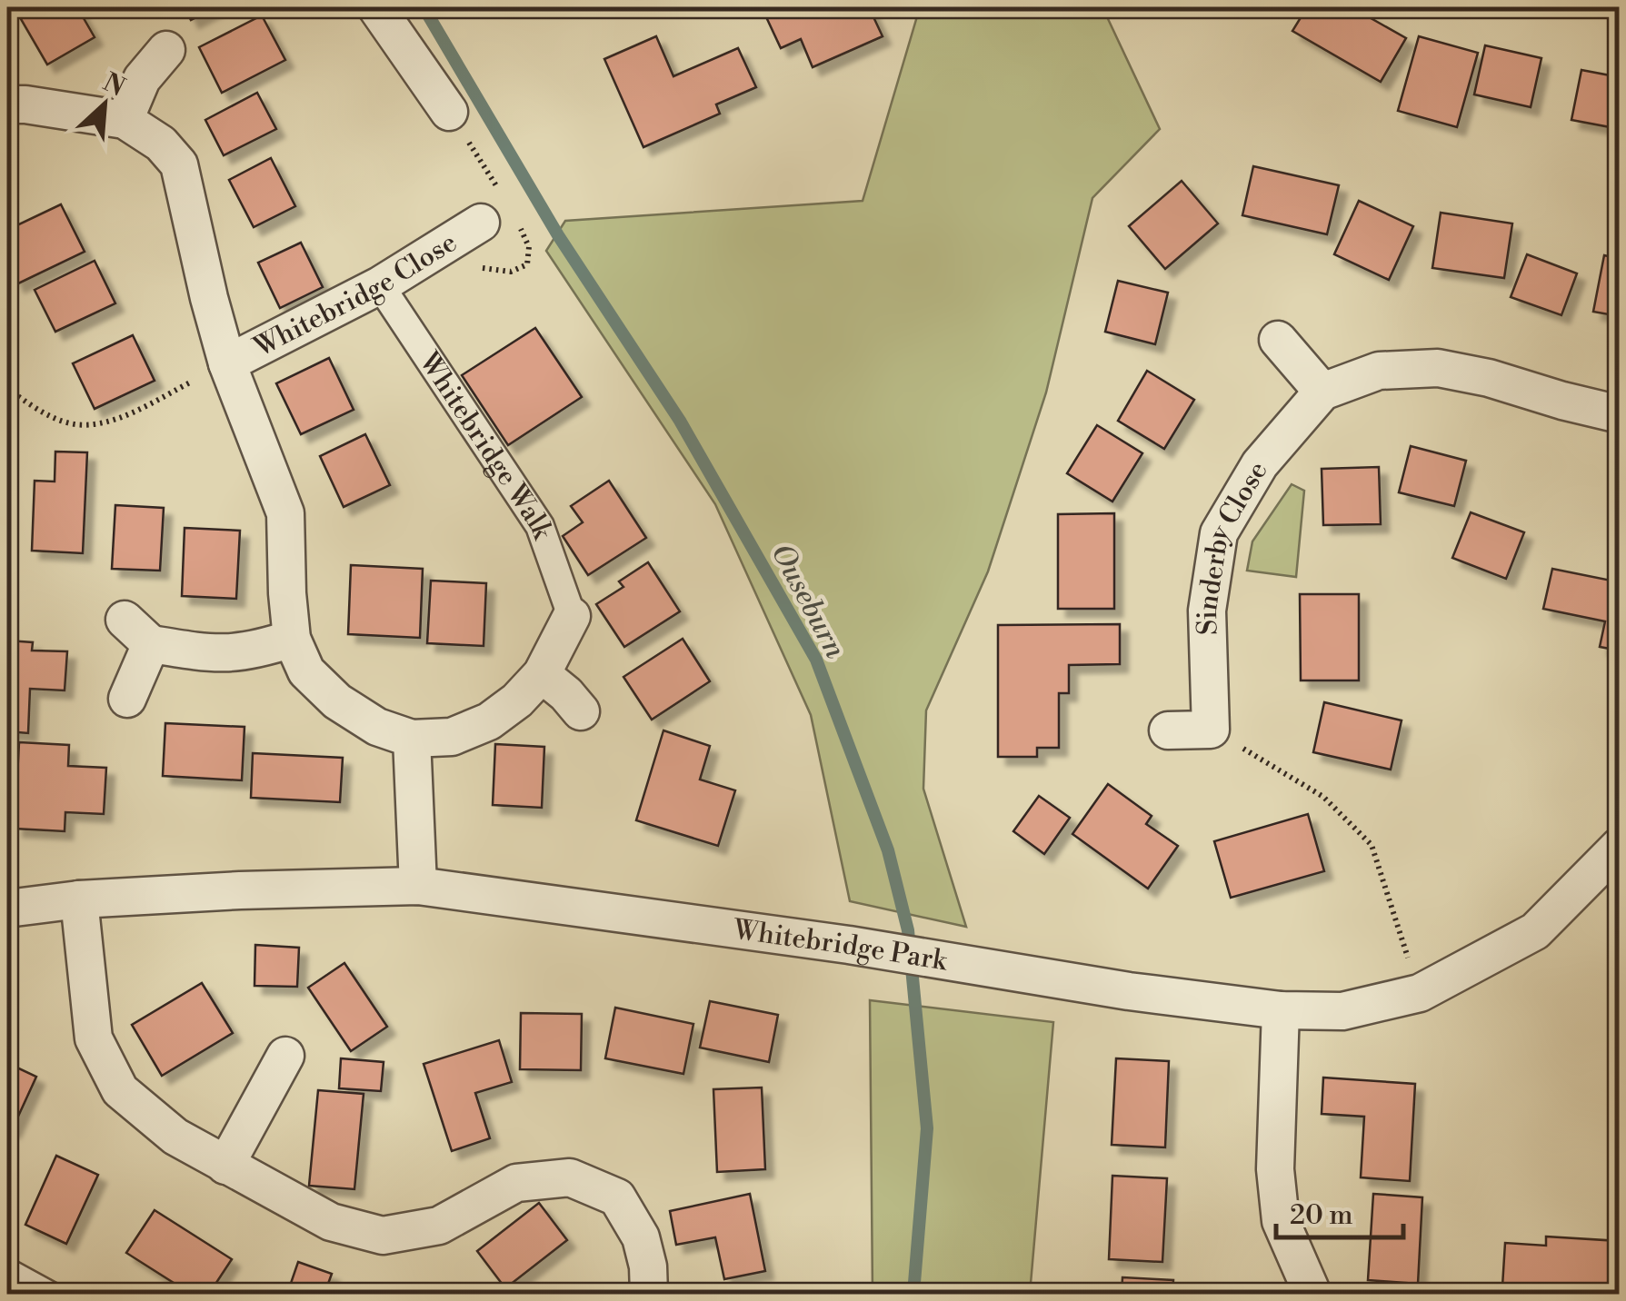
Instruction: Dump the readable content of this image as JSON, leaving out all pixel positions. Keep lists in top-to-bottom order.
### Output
{
  "streets": {
    "street": [
      "Whitebridge Close",
      "Whitebridge Walk",
      "Sinderby Close",
      "Whitebridge Park"
    ]
  },
  "crossings": [
    ["Whitebridge Close", "Whitebridge Walk"]
  ],
  "water": ["Ouseburn"],
  "scale_bar": "20 m",
  "north": "top right"
}
